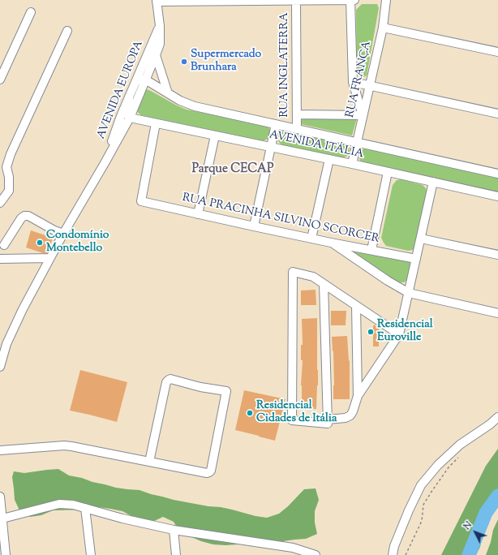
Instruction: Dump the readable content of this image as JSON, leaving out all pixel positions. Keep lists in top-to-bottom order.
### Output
{
  "streets": {
    "street": [
      "RUA INGLATERRA",
      "RUA FRANÇA",
      "AVENIDA EUROPA",
      "AVENIDA ITÁLIA",
      "RUA PRACINHA SILVINO SCORCER"
    ]
  },
  "crossings": [
    ["RUA INGLATERRA", "AVENIDA ITÁLIA"],
    ["RUA FRANÇA", "AVENIDA ITÁLIA"],
    ["AVENIDA EUROPA", "AVENIDA ITÁLIA"],
    ["AVENIDA ITÁLIA", "RUA PRACINHA SILVINO SCORCER"]
  ],
  "districts": ["Parque CECAP"],
  "places": [
    "Supermercado Brunhara",
    "Condomínio Montebello",
    "Residencial Euroville",
    "Residencial Cidades de Itália"
  ],
  "north": "top left"
}
